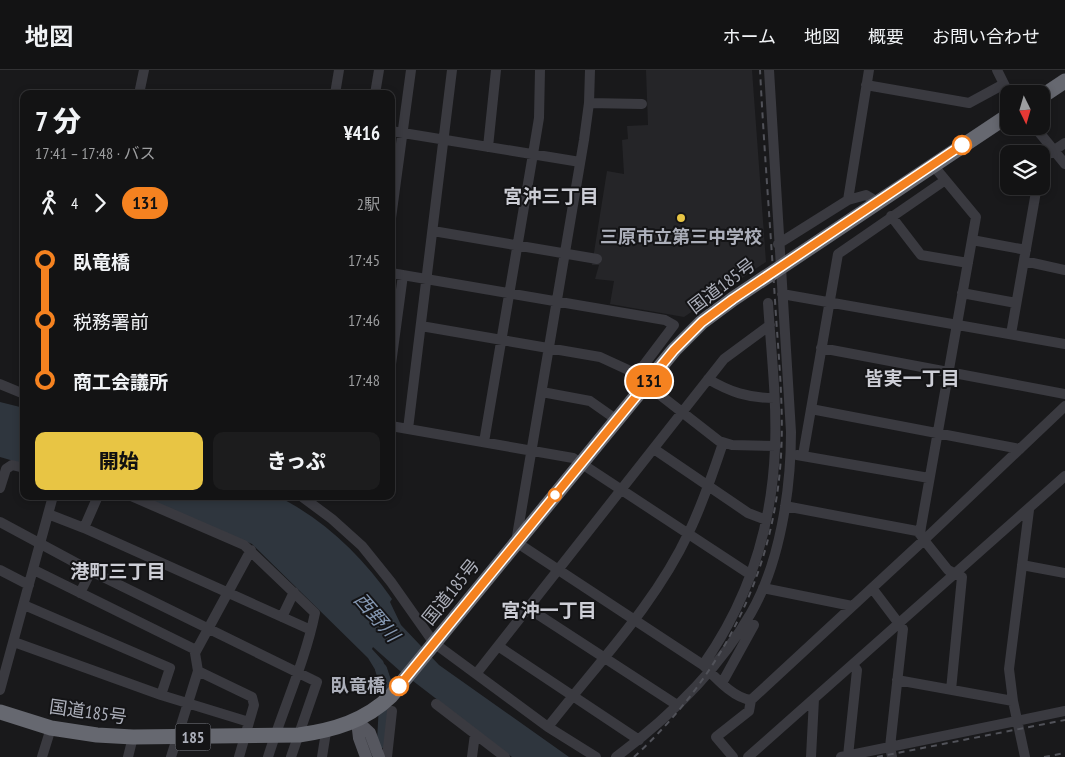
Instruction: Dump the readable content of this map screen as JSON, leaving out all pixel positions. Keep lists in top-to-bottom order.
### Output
{
  "streets": {
    "highway": ["国道185号", "185"]
  },
  "districts": [
    "宮沖三丁目",
    "皆実一丁目",
    "港町三丁目",
    "宮沖一丁目"
  ],
  "water": ["西野川"],
  "places": ["三原市立第三中学校", "臥竜橋"],
  "lines": ["bus line 131"],
  "north": "bottom",
  "page": {
    "header": "地図",
    "nav": [
      "ホーム",
      "地図",
      "概要",
      "お問い合わせ"
    ],
    "on_map": "131",
    "heading": ["7 分", "17:41 – 17:48 · バス", "¥416"],
    "legs": ["4", "131", "2駅"],
    "list": [
      {
        "name": "臥竜橋",
        "value": "17:45"
      },
      {
        "name": "税務署前",
        "value": "17:46"
      },
      {
        "name": "商工会議所",
        "value": "17:48"
      }
    ],
    "buttons": ["開始", "きっぷ"]
  }
}
